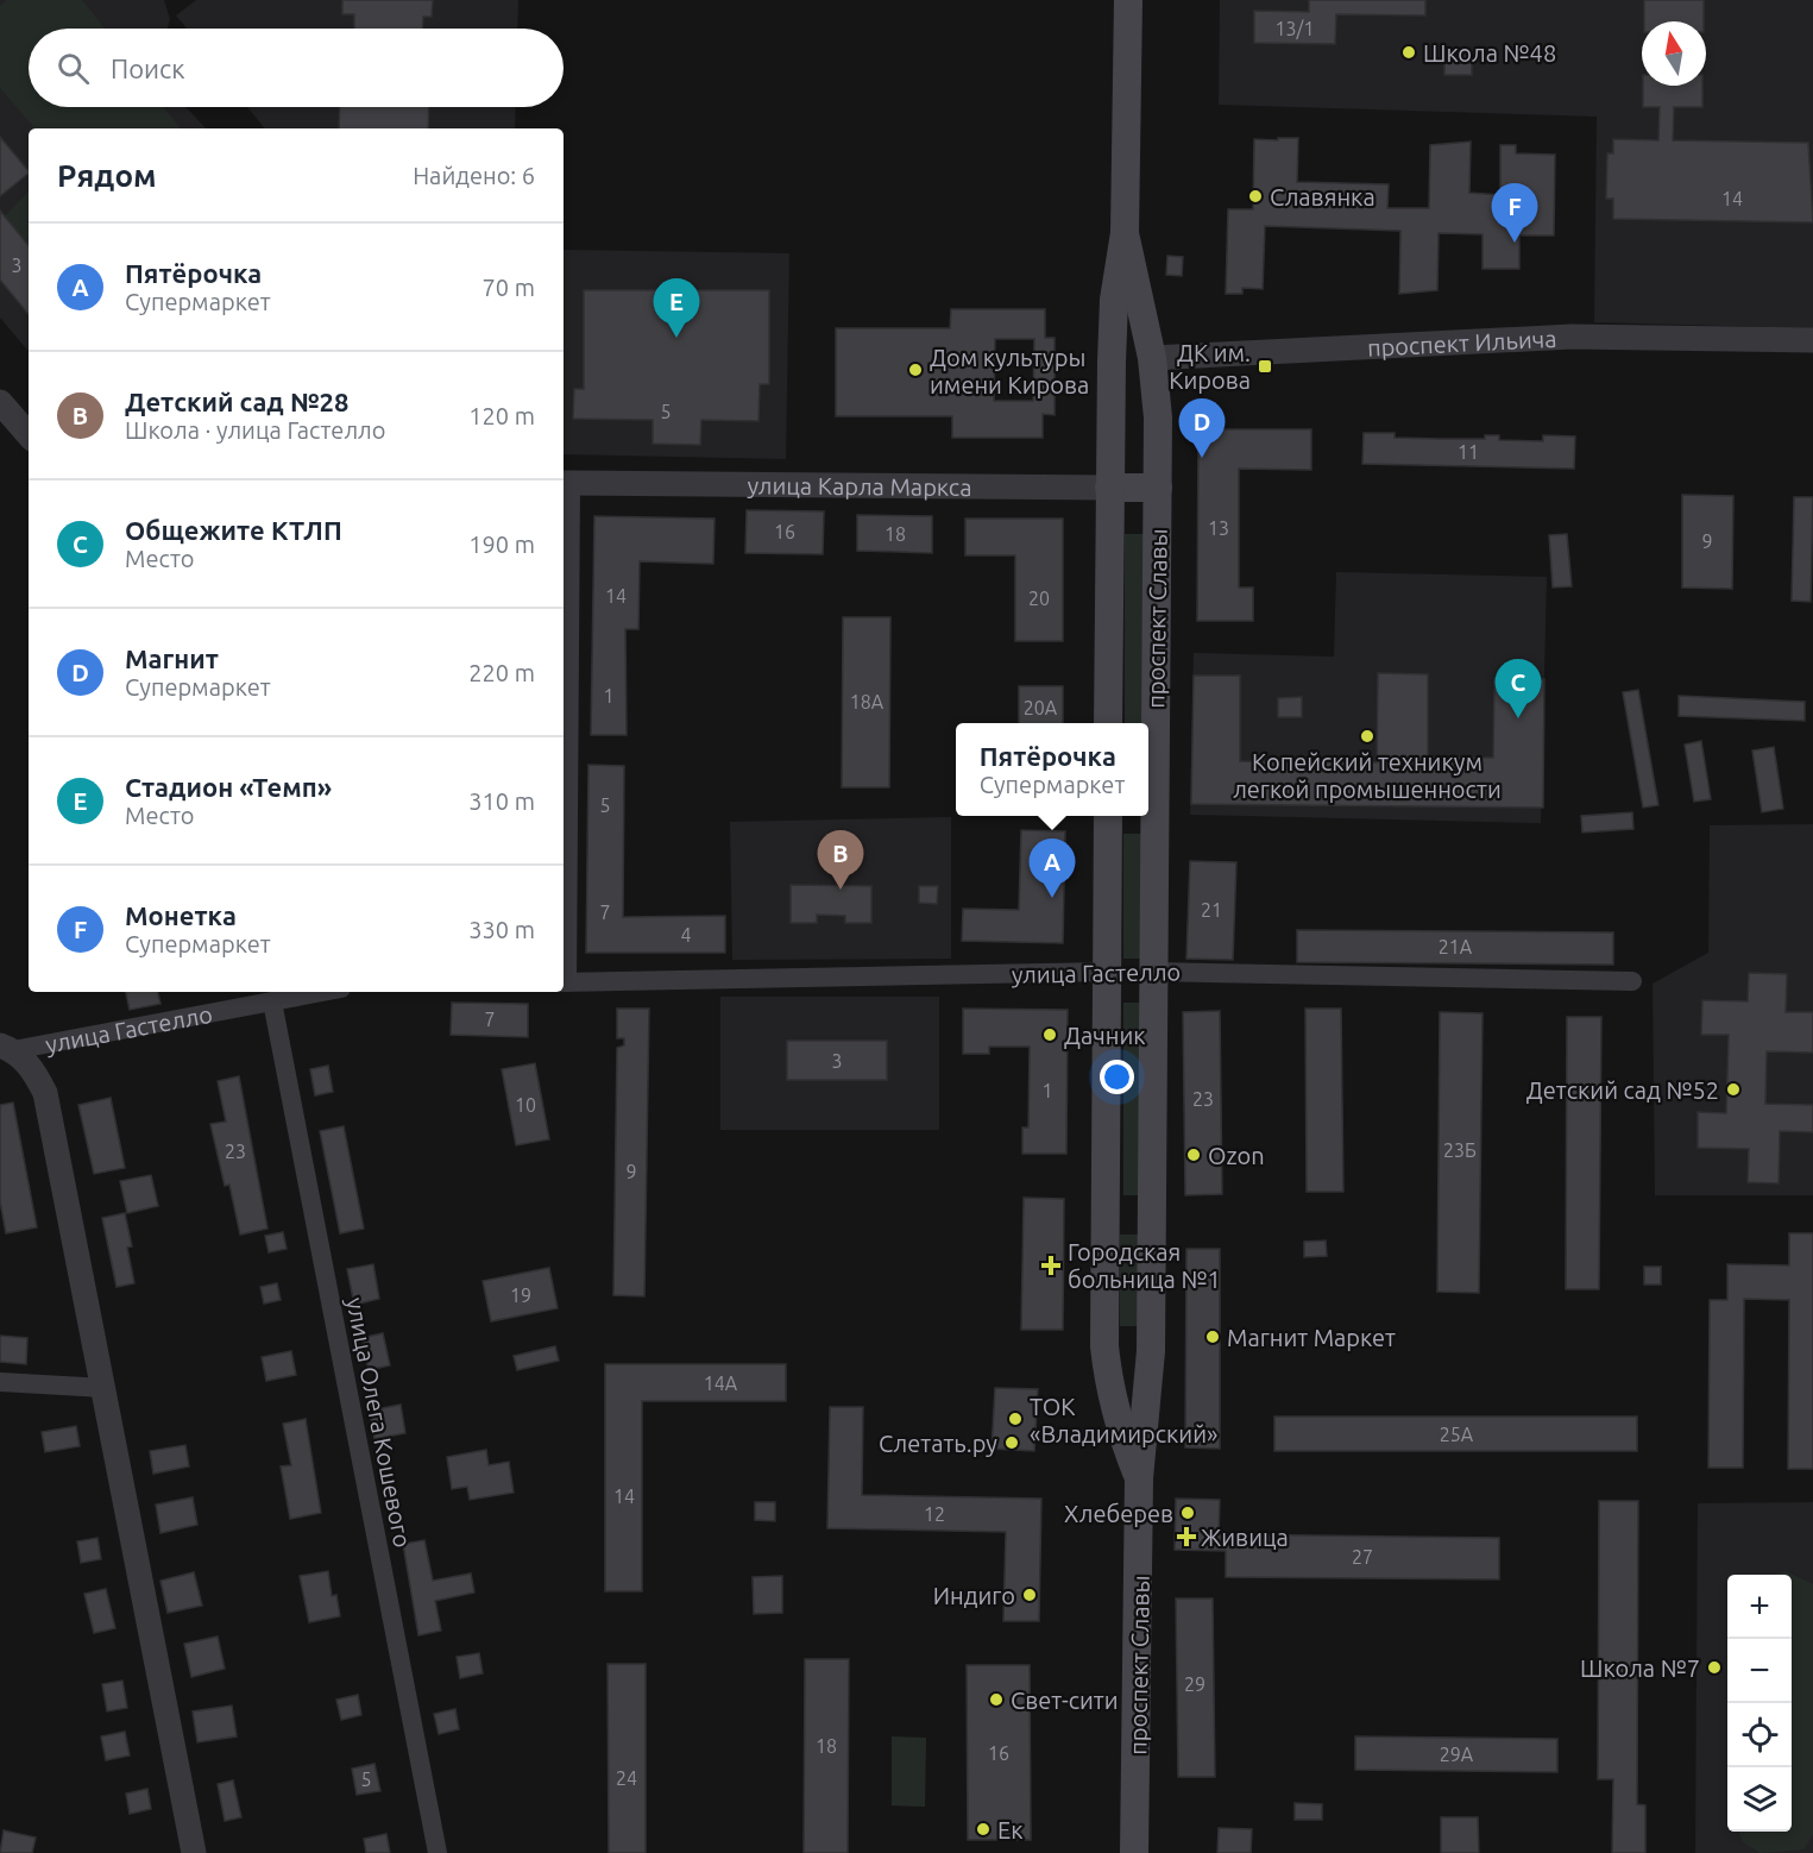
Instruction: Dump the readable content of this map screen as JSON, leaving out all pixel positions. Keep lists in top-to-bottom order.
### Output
{
  "streets": {
    "main road": [
      "проспект Ильича",
      "улица Карла Маркса",
      "проспект Славы",
      "улица Гастелло"
    ],
    "street": ["улица Олега Кошевого"]
  },
  "crossings": [
    ["проспект Ильича", "проспект Славы"],
    ["улица Карла Маркса", "проспект Славы"],
    ["проспект Славы", "улица Гастелло"],
    ["улица Гастелло", "улица Олега Кошевого"]
  ],
  "places": {
    "other": [
      "Школа №48",
      "Славянка",
      "Дом культуры имени Кирова",
      "Копейский техникум легкой промышенности",
      "Дачник",
      "Детский сад №52",
      "Ozon",
      "Магнит Маркет",
      "ТОК «Владимирский»",
      "Слетать.ру",
      "Хлеберев",
      "Индиго",
      "Школа №7",
      "Свет-сити",
      "Ек"
    ],
    "transit": ["ДК им. Кирова"],
    "health": ["Городская больница №1", "Живица"]
  },
  "house_numbers": [
    "13/1",
    "14",
    "3",
    "5",
    "11",
    "13",
    "16",
    "18",
    "9",
    "14",
    "20",
    "1",
    "18А",
    "20А",
    "5",
    "21",
    "7",
    "4",
    "21А",
    "7",
    "3",
    "1",
    "23",
    "10",
    "23Б",
    "23",
    "9",
    "19",
    "14А",
    "25А",
    "14",
    "12",
    "27",
    "29",
    "18",
    "16",
    "29А",
    "24",
    "5"
  ],
  "north": "top",
  "page": {
    "search": "Поиск",
    "heading": ["Рядом", "Найдено: 6"],
    "pins": [
      "F",
      "E",
      "D",
      "C",
      "B",
      "A"
    ],
    "list": [
      {
        "mark": "A",
        "name": "Пятёрочка",
        "note": "Супермаркет",
        "value": "70 m"
      },
      {
        "mark": "B",
        "name": "Детский сад №28",
        "note": "Школа · улица Гастелло",
        "value": "120 m"
      },
      {
        "mark": "C",
        "name": "Общежите КТЛП",
        "note": "Место",
        "value": "190 m"
      },
      {
        "mark": "D",
        "name": "Магнит",
        "note": "Супермаркет",
        "value": "220 m"
      },
      {
        "mark": "E",
        "name": "Стадион «Темп»",
        "note": "Место",
        "value": "310 m"
      },
      {
        "mark": "F",
        "name": "Монетка",
        "note": "Супермаркет",
        "value": "330 m"
      }
    ],
    "popup": ["Пятёрочка", "Супермаркет"],
    "map_buttons": ["+", "−"]
  }
}
